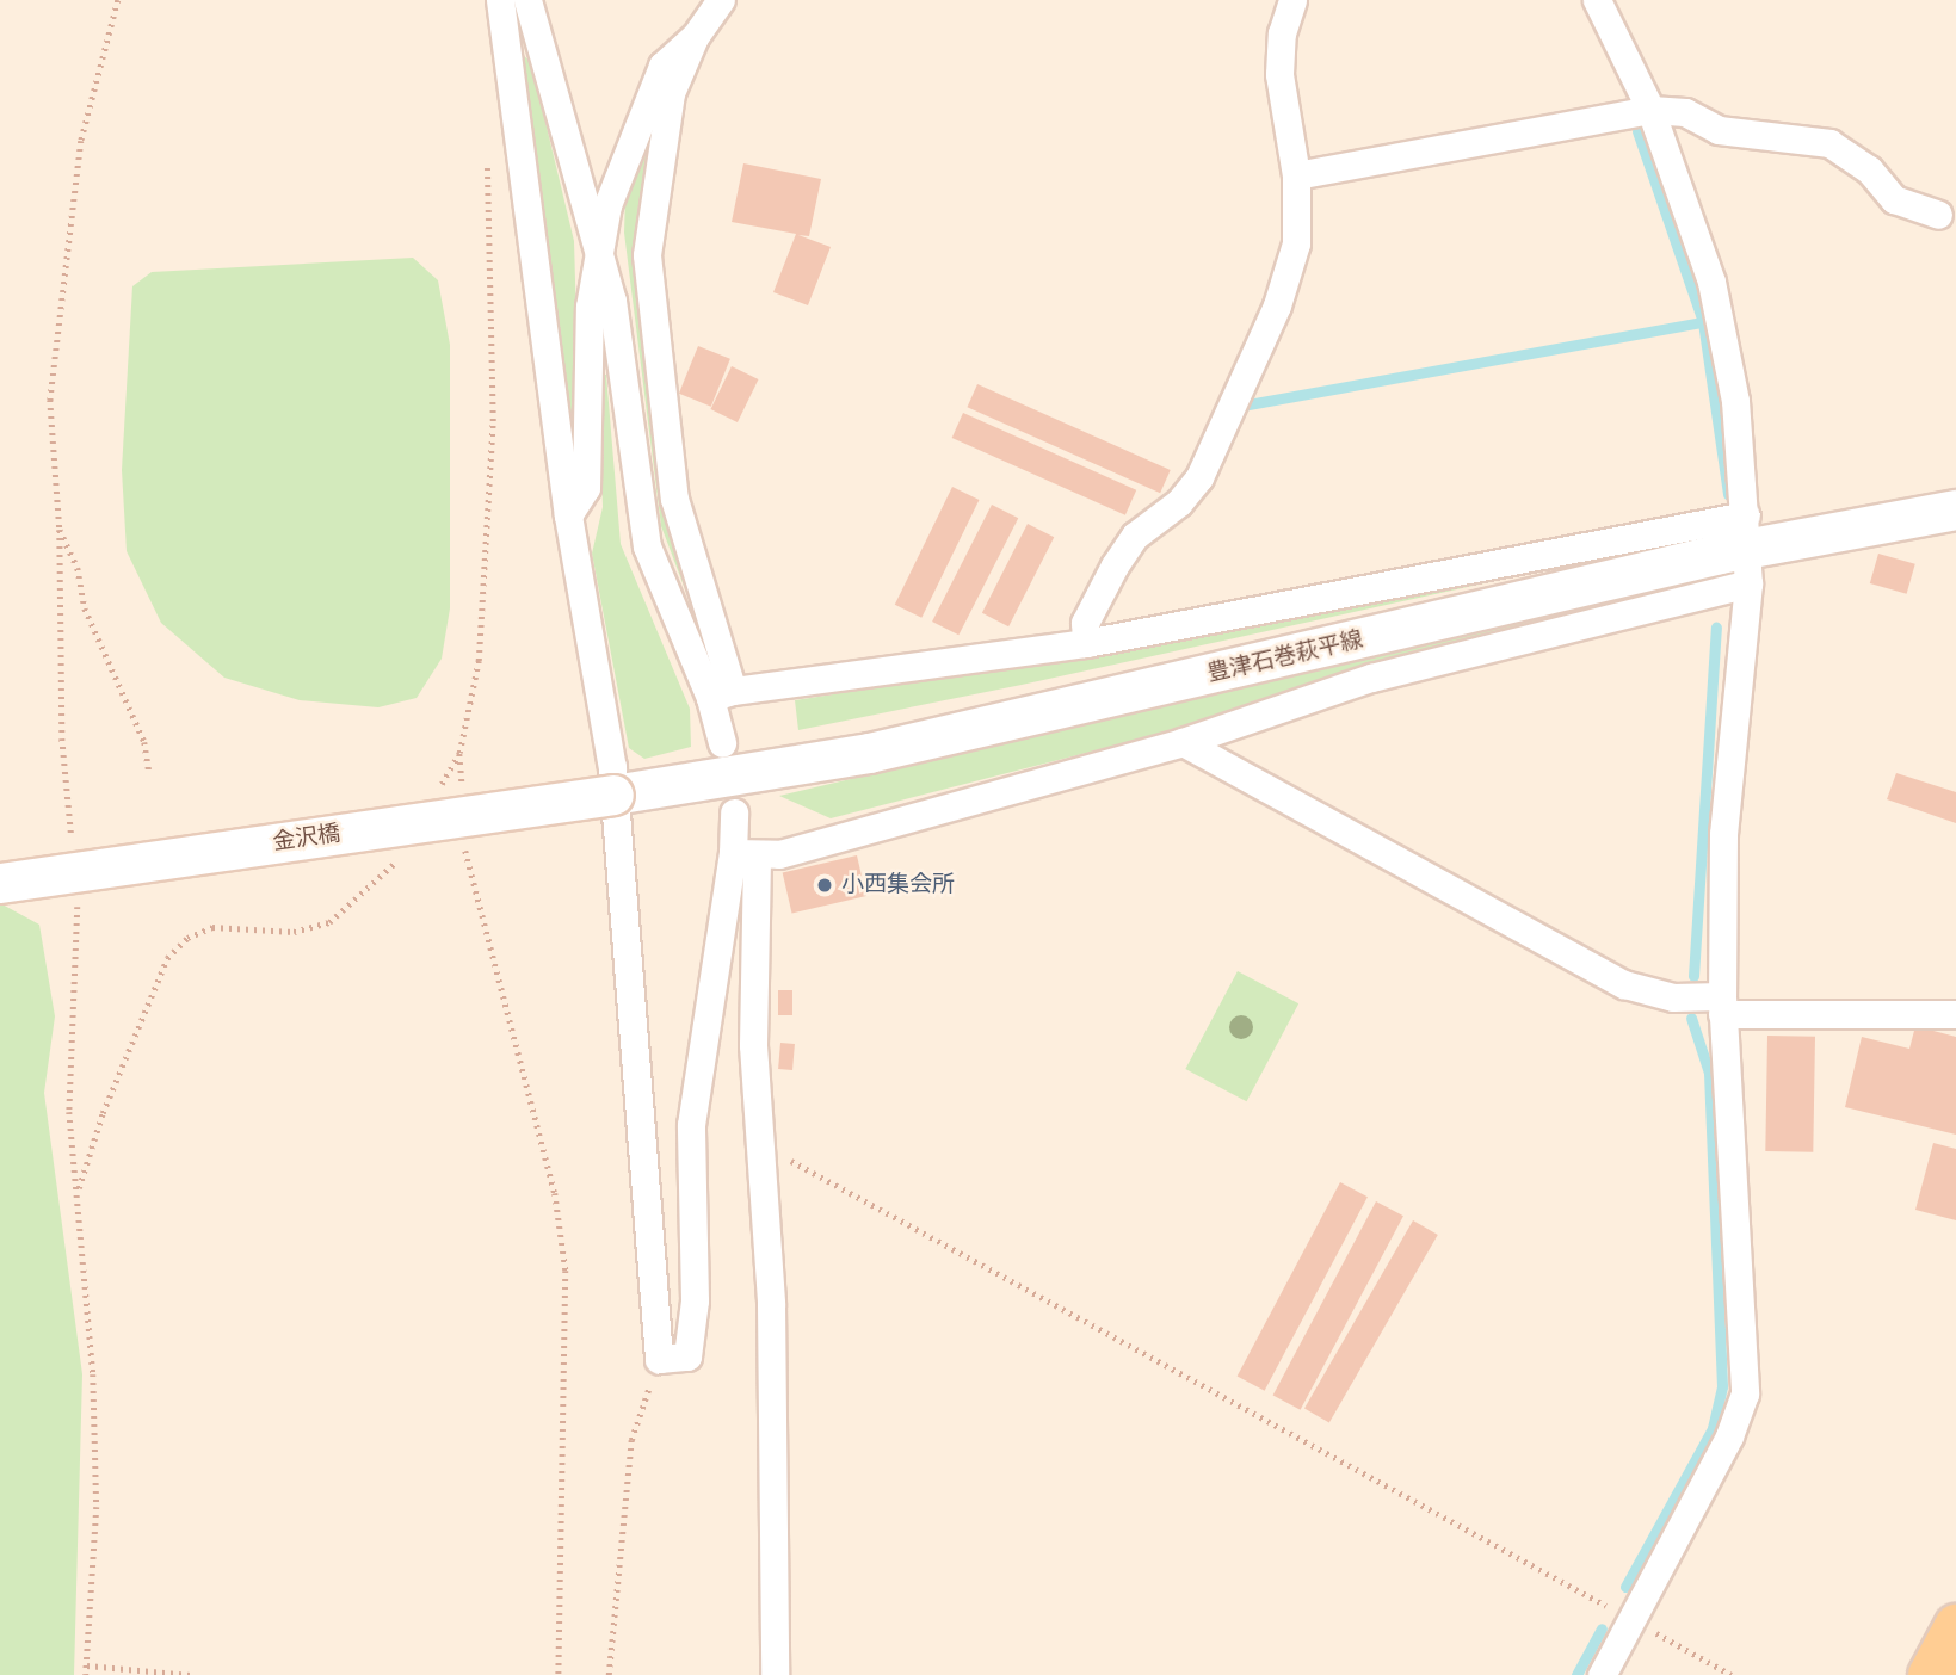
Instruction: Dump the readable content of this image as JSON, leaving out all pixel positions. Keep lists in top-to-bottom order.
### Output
{
  "streets": {
    "main road": ["豊津石巻萩平線", "金沢橋"]
  },
  "crossings": [
    ["豊津石巻萩平線", "金沢橋"]
  ],
  "places": ["小西集会所"]
}
